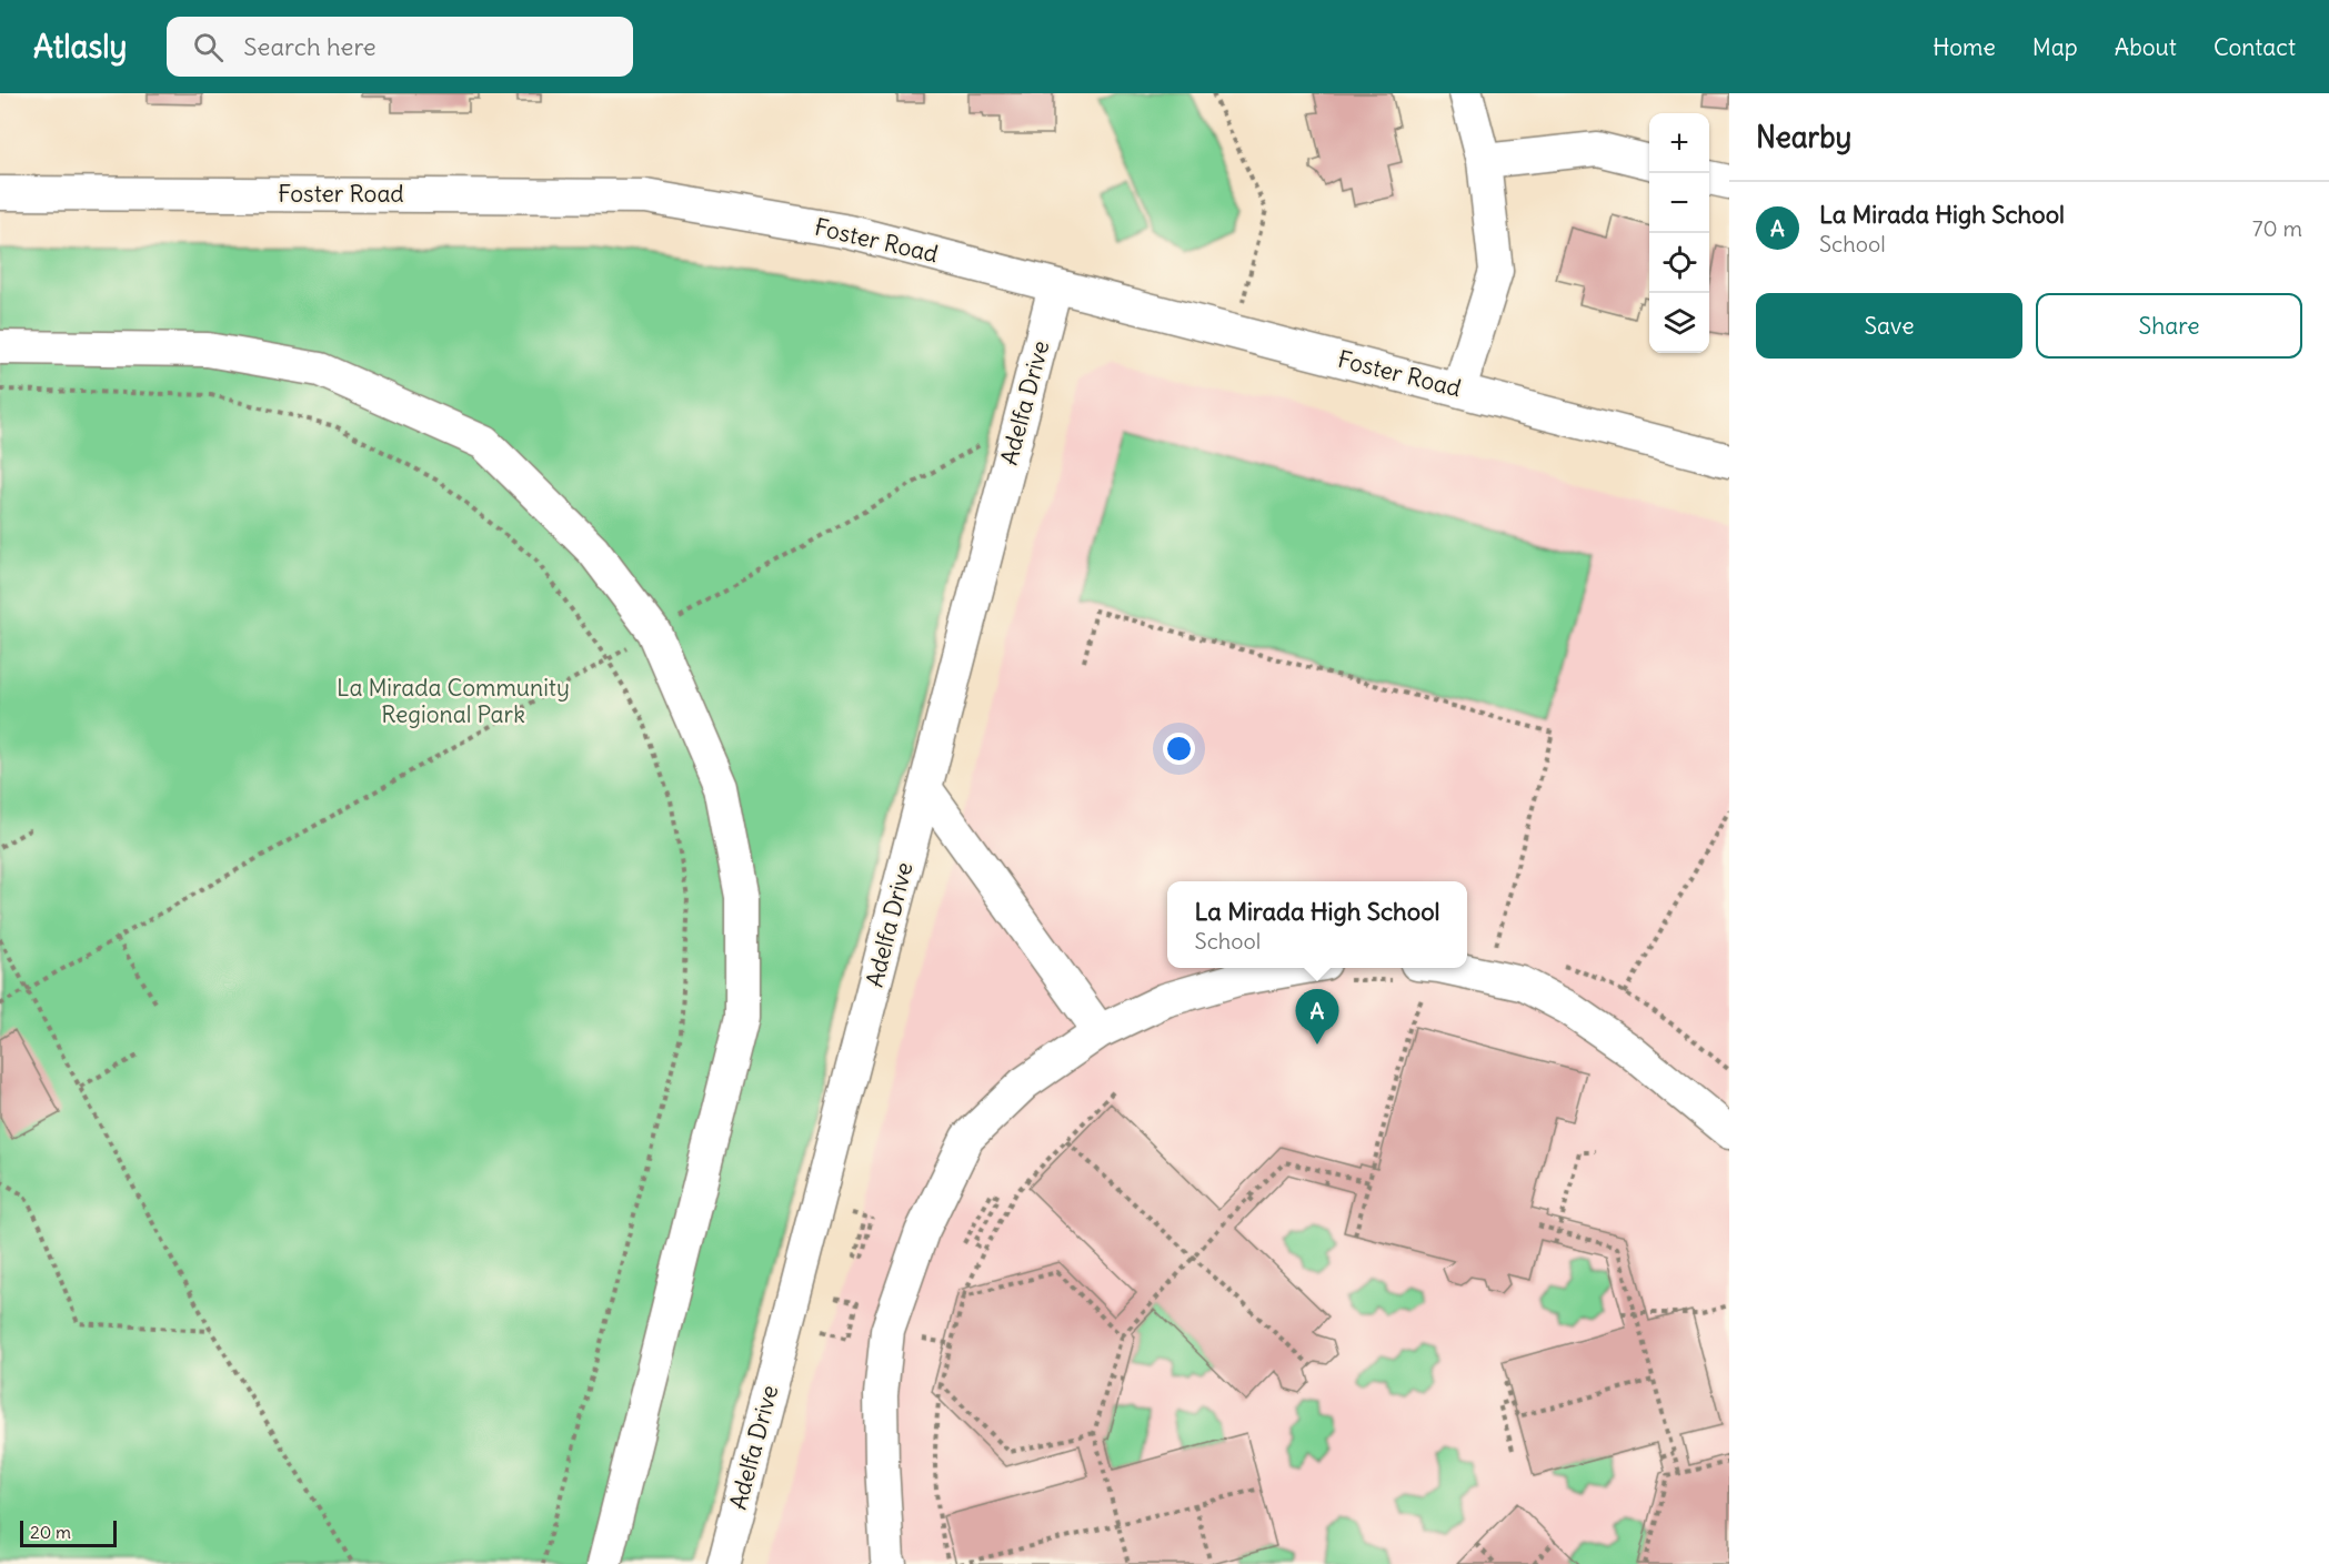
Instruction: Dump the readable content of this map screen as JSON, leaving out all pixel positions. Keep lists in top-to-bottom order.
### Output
{
  "streets": {
    "street": ["Foster Road", "Adelfa Drive"]
  },
  "crossings": [
    ["Foster Road", "Adelfa Drive"]
  ],
  "parks": ["La Mirada Community Regional Park"],
  "scale_bar": "20 m",
  "page": {
    "header": "Atlasly",
    "search": "Search here",
    "nav": [
      "Home",
      "Map",
      "About",
      "Contact"
    ],
    "heading": "Nearby",
    "map_buttons": ["+", "−"],
    "list": [
      {
        "mark": "A",
        "name": "La Mirada High School",
        "note": "School",
        "value": "70 m"
      }
    ],
    "buttons": ["Save", "Share"],
    "popup": ["La Mirada High School", "School"],
    "pins": "A",
    "scale": "20 m"
  }
}
